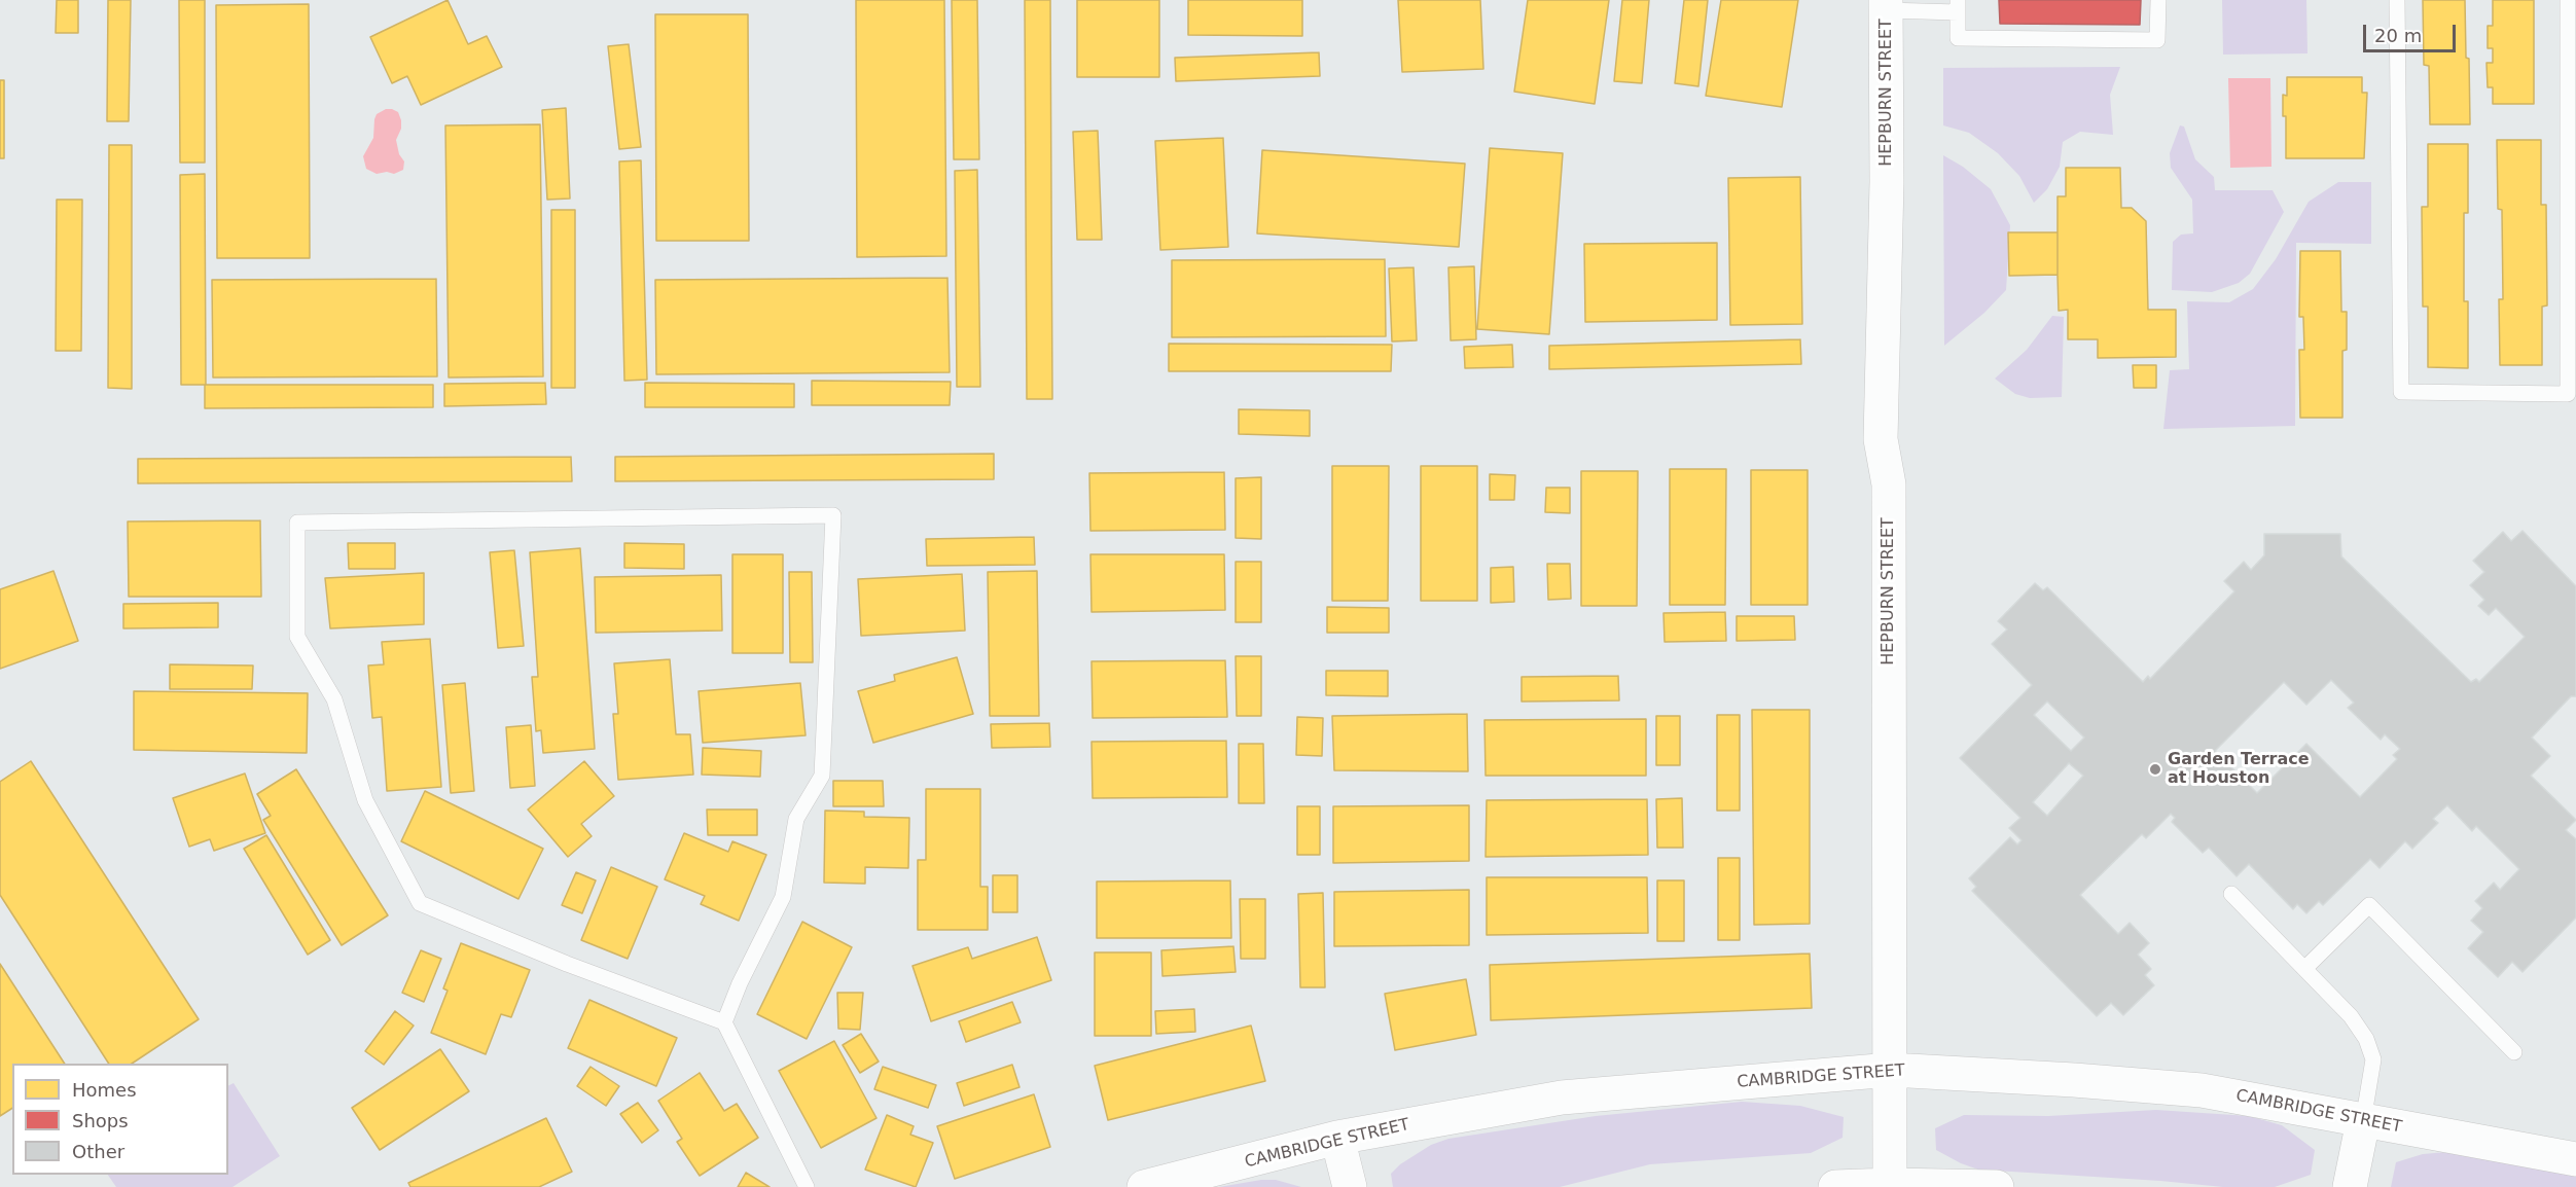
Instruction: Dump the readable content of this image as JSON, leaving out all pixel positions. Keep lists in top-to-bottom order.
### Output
{
  "streets": {
    "street": ["HEPBURN STREET", "CAMBRIDGE STREET"]
  },
  "crossings": [
    ["HEPBURN STREET", "CAMBRIDGE STREET"]
  ],
  "places": ["Garden Terrace at Houston"],
  "legend": ["Homes", "Shops", "Other"],
  "scale_bar": "20 m"
}
